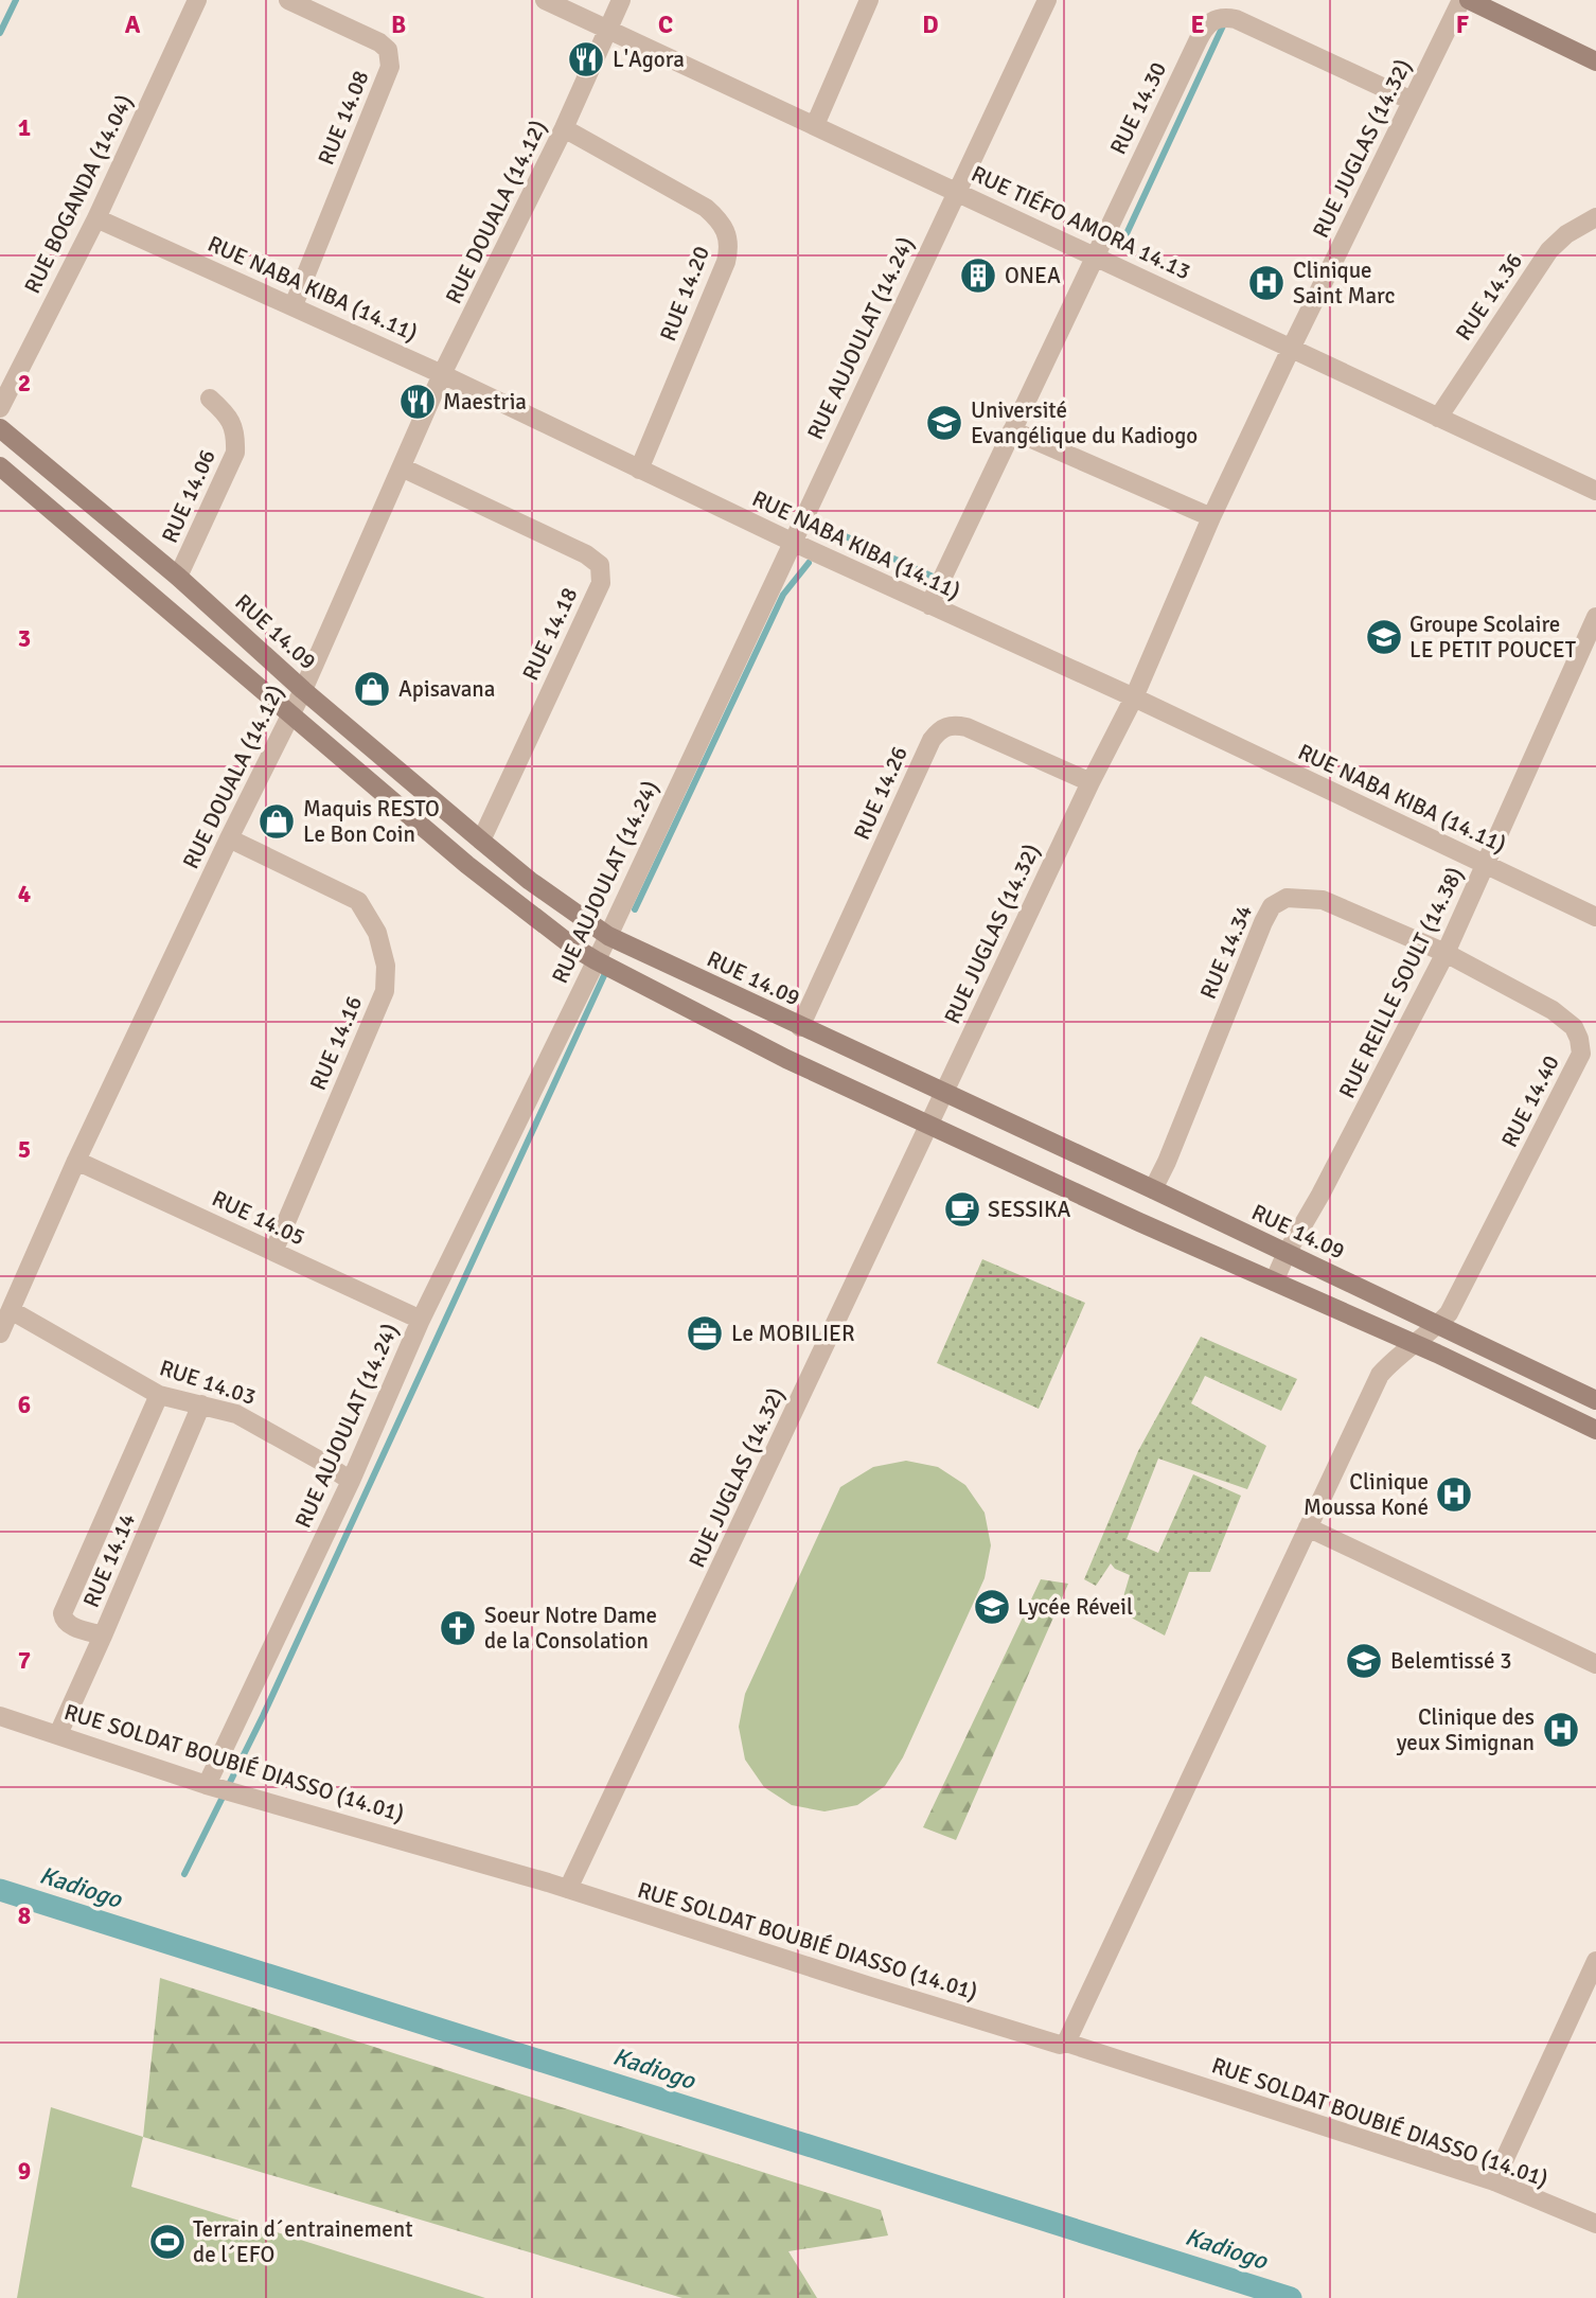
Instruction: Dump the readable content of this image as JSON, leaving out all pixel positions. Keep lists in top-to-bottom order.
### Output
{
  "streets": {
    "street": [
      "RUE 14.30",
      "RUE 14.08",
      "RUE JUGLAS (14.32)",
      "RUE BOGANDA (14.04)",
      "RUE DOUALA (14.12)",
      "RUE TIÉFO AMORA 14.13",
      "RUE NABA KIBA (14.11)",
      "RUE 14.20",
      "RUE 14.36",
      "RUE AUJOULAT (14.24)",
      "RUE 14.06",
      "RUE 14.09",
      "RUE 14.18",
      "RUE 14.26",
      "RUE 14.34",
      "RUE REILLE SOULT (14.38)",
      "RUE 14.16",
      "RUE 14.40",
      "RUE 14.05",
      "RUE 14.03",
      "RUE 14.14",
      "RUE SOLDAT BOUBIÉ DIASSO (14.01)"
    ]
  },
  "crossings": [
    ["RUE 14.30", "RUE JUGLAS (14.32)"],
    ["RUE 14.30", "RUE TIÉFO AMORA 14.13"],
    ["RUE 14.30", "RUE NABA KIBA (14.11)"],
    ["RUE 14.08", "RUE NABA KIBA (14.11)"],
    ["RUE JUGLAS (14.32)", "RUE TIÉFO AMORA 14.13"],
    ["RUE JUGLAS (14.32)", "RUE NABA KIBA (14.11)"],
    ["RUE JUGLAS (14.32)", "RUE 14.09"],
    ["RUE JUGLAS (14.32)", "RUE 14.26"],
    ["RUE JUGLAS (14.32)", "RUE SOLDAT BOUBIÉ DIASSO (14.01)"],
    ["RUE BOGANDA (14.04)", "RUE NABA KIBA (14.11)"],
    ["RUE DOUALA (14.12)", "RUE TIÉFO AMORA 14.13"],
    ["RUE DOUALA (14.12)", "RUE NABA KIBA (14.11)"],
    ["RUE DOUALA (14.12)", "RUE 14.20"],
    ["RUE DOUALA (14.12)", "RUE 14.09"],
    ["RUE DOUALA (14.12)", "RUE 14.18"],
    ["RUE DOUALA (14.12)", "RUE 14.16"],
    ["RUE DOUALA (14.12)", "RUE 14.05"],
    ["RUE DOUALA (14.12)", "RUE 14.03"],
    ["RUE TIÉFO AMORA 14.13", "RUE 14.36"],
    ["RUE TIÉFO AMORA 14.13", "RUE AUJOULAT (14.24)"],
    ["RUE NABA KIBA (14.11)", "RUE 14.20"],
    ["RUE NABA KIBA (14.11)", "RUE AUJOULAT (14.24)"],
    ["RUE NABA KIBA (14.11)", "RUE REILLE SOULT (14.38)"],
    ["RUE AUJOULAT (14.24)", "RUE 14.09"],
    ["RUE AUJOULAT (14.24)", "RUE 14.05"],
    ["RUE AUJOULAT (14.24)", "RUE 14.03"],
    ["RUE AUJOULAT (14.24)", "RUE SOLDAT BOUBIÉ DIASSO (14.01)"],
    ["RUE 14.06", "RUE 14.09"],
    ["RUE 14.09", "RUE 14.18"],
    ["RUE 14.09", "RUE 14.26"],
    ["RUE 14.09", "RUE 14.34"],
    ["RUE 14.09", "RUE REILLE SOULT (14.38)"],
    ["RUE 14.09", "RUE 14.40"],
    ["RUE 14.34", "RUE REILLE SOULT (14.38)"],
    ["RUE 14.34", "RUE 14.40"],
    ["RUE REILLE SOULT (14.38)", "RUE 14.40"],
    ["RUE 14.16", "RUE 14.05"],
    ["RUE 14.03", "RUE 14.14"],
    ["RUE 14.14", "RUE SOLDAT BOUBIÉ DIASSO (14.01)"]
  ],
  "water": ["Kadiogo"],
  "places": {
    "restaurant": ["L'Agora", "Maestria"],
    "building": ["ONEA"],
    "hospital": ["Clinique Saint Marc", "Clinique Moussa Koné", "Clinique des yeux Simignan"],
    "school or university": [
      "Université Evangélique du Kadiogo",
      "Groupe Scolaire LE PETIT POUCET",
      "Lycée Réveil",
      "Belemtissé 3"
    ],
    "shop": ["Apisavana", "Maquis RESTO Le Bon Coin"],
    "cafe": ["SESSIKA"],
    "office": ["Le MOBILIER"],
    "church": ["Soeur Notre Dame de la Consolation"],
    "sports": ["Terrain d´entrainement de l´EFO"]
  },
  "grid": {
    "columns": [
      "A",
      "B",
      "C",
      "D",
      "E",
      "F"
    ],
    "rows": [
      "1",
      "2",
      "3",
      "4",
      "5",
      "6",
      "7",
      "8",
      "9"
    ]
  }
}
